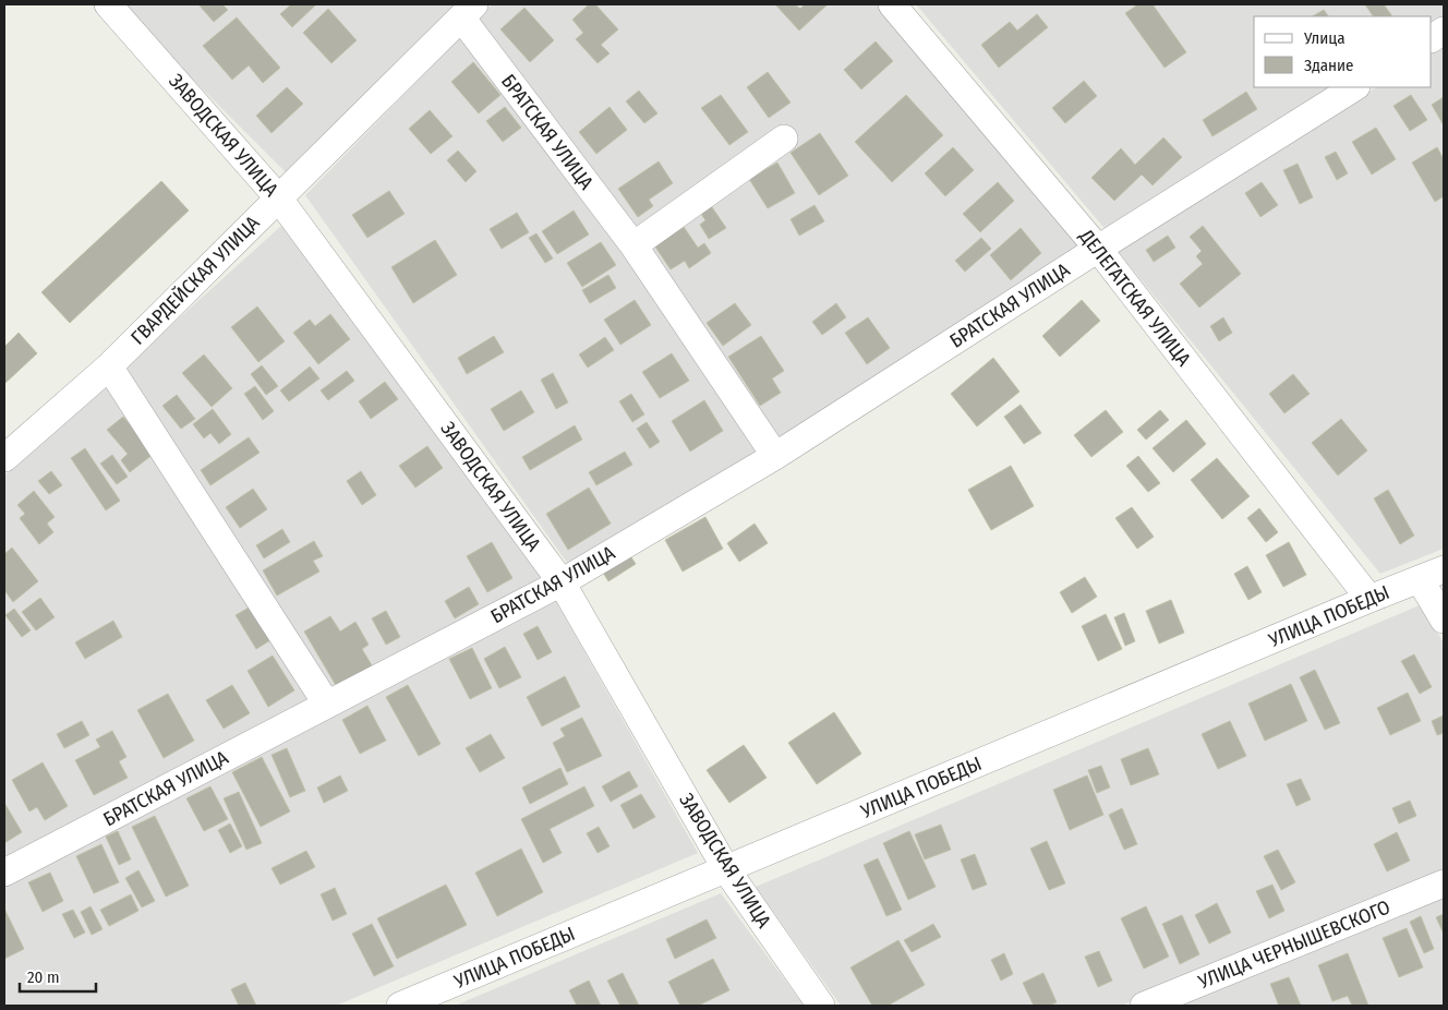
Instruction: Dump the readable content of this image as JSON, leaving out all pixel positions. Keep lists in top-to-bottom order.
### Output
{
  "streets": {
    "street": [
      "БРАТСКАЯ УЛИЦА",
      "ЗАВОДСКАЯ УЛИЦА",
      "ГВАРДЕЙСКАЯ УЛИЦА",
      "ДЕЛЕГАТСКАЯ УЛИЦА",
      "УЛИЦА ПОБЕДЫ",
      "УЛИЦА ЧЕРНЫШЕВСКОГО"
    ]
  },
  "crossings": [
    ["БРАТСКАЯ УЛИЦА", "ЗАВОДСКАЯ УЛИЦА"],
    ["БРАТСКАЯ УЛИЦА", "ГВАРДЕЙСКАЯ УЛИЦА"],
    ["БРАТСКАЯ УЛИЦА", "ДЕЛЕГАТСКАЯ УЛИЦА"],
    ["ЗАВОДСКАЯ УЛИЦА", "ГВАРДЕЙСКАЯ УЛИЦА"],
    ["ЗАВОДСКАЯ УЛИЦА", "УЛИЦА ПОБЕДЫ"],
    ["ДЕЛЕГАТСКАЯ УЛИЦА", "УЛИЦА ПОБЕДЫ"]
  ],
  "legend": ["Улица", "Здание"],
  "scale_bar": "20 m"
}
